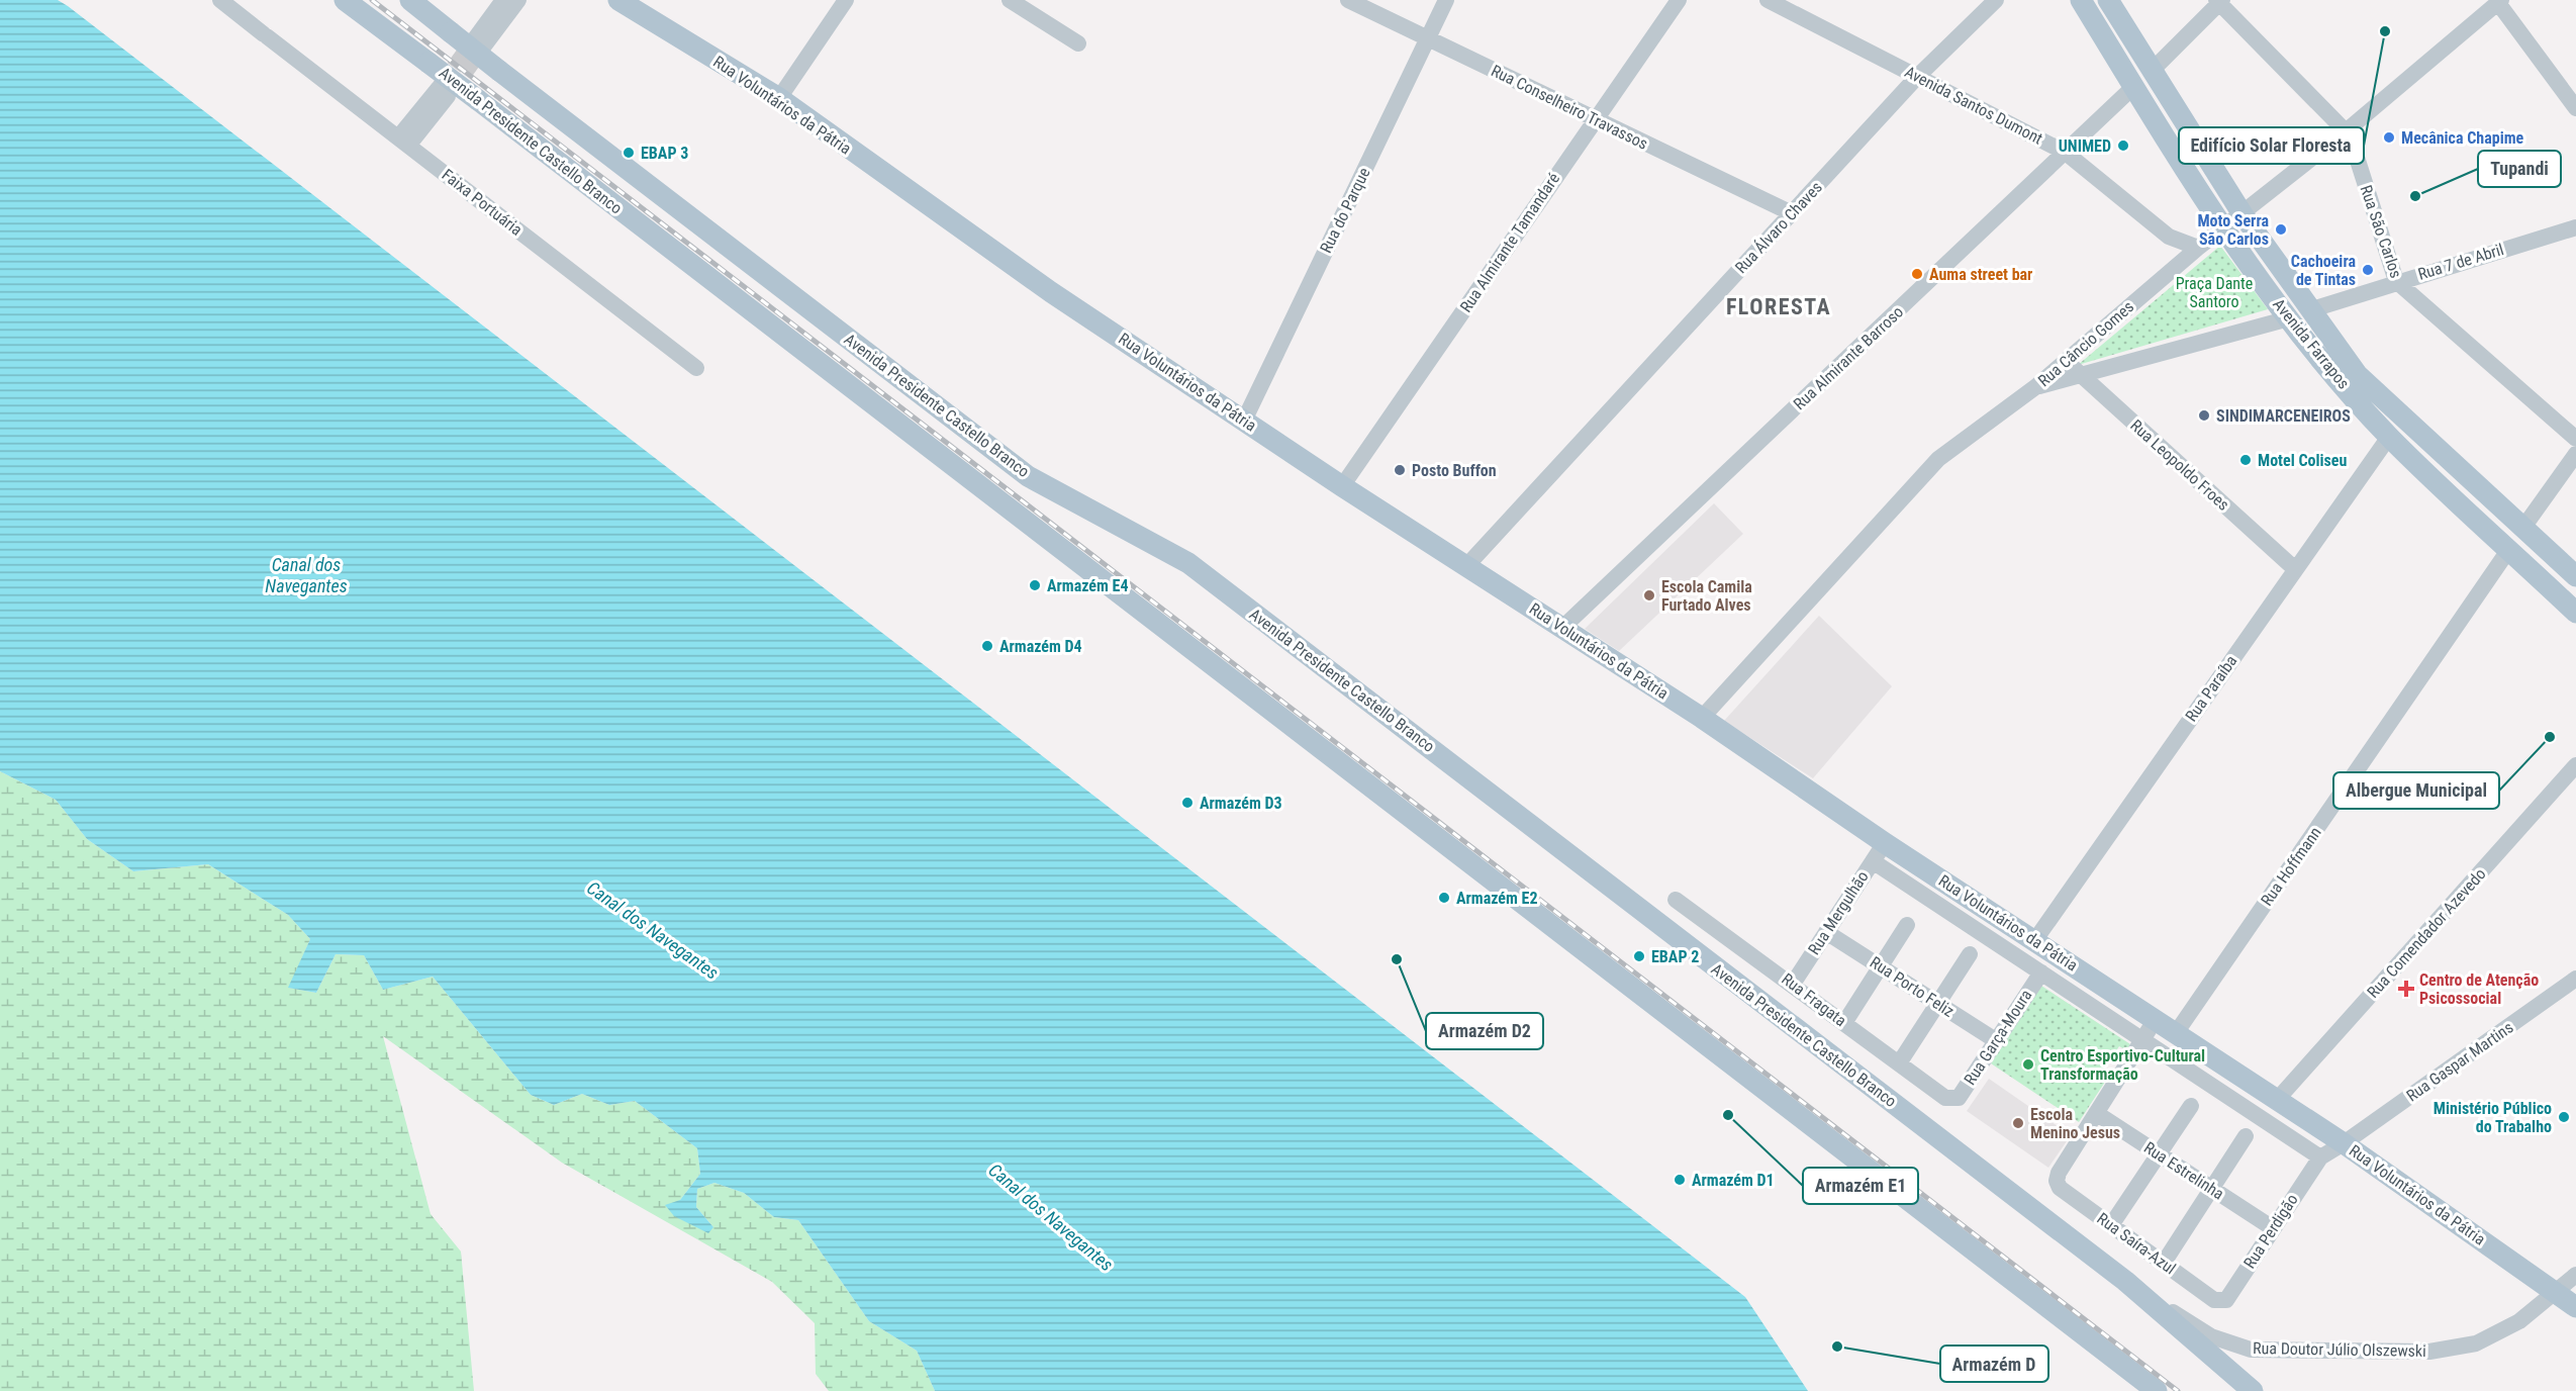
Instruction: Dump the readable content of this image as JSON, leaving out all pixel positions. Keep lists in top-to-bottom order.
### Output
{
  "streets": {
    "main road": ["Rua Voluntários da Pátria", "Avenida Presidente Castello Branco", "Avenida Farrapos"],
    "street": [
      "Avenida Santos Dumont",
      "Rua Conselheiro Travassos",
      "Faixa Portuária",
      "Rua do Parque",
      "Rua Álvaro Chaves",
      "Rua São Carlos",
      "Rua Almirante Tamandaré",
      "Rua 7 de Abril",
      "Rua Câncio Gomes",
      "Rua Almirante Barroso",
      "Rua Leopoldo Froes",
      "Rua Paraíba",
      "Rua Hoffmann",
      "Rua Mergulhão",
      "Rua Comendador Azevedo",
      "Rua Porto Feliz",
      "Rua Fragata",
      "Rua Garça-Moura",
      "Rua Gaspar Martins",
      "Rua Estrelinha",
      "Rua Perdigão",
      "Rua Saíra-Azul",
      "Rua Doutor Júlio Olszewski"
    ]
  },
  "crossings": [
    ["Rua Voluntários da Pátria", "Rua do Parque"],
    ["Rua Voluntários da Pátria", "Rua Álvaro Chaves"],
    ["Rua Voluntários da Pátria", "Rua Almirante Tamandaré"],
    ["Rua Voluntários da Pátria", "Rua Câncio Gomes"],
    ["Rua Voluntários da Pátria", "Rua Almirante Barroso"],
    ["Rua Voluntários da Pátria", "Rua Paraíba"],
    ["Rua Voluntários da Pátria", "Rua Hoffmann"],
    ["Rua Voluntários da Pátria", "Rua Mergulhão"],
    ["Rua Voluntários da Pátria", "Rua Comendador Azevedo"],
    ["Rua Voluntários da Pátria", "Rua Gaspar Martins"],
    ["Rua Voluntários da Pátria", "Rua Doutor Júlio Olszewski"],
    ["Avenida Santos Dumont", "Rua Álvaro Chaves"],
    ["Avenida Santos Dumont", "Rua Câncio Gomes"],
    ["Avenida Santos Dumont", "Rua Almirante Barroso"],
    ["Rua Conselheiro Travassos", "Rua do Parque"],
    ["Rua Conselheiro Travassos", "Rua Álvaro Chaves"],
    ["Rua Conselheiro Travassos", "Rua Almirante Tamandaré"],
    ["Avenida Presidente Castello Branco", "Rua Doutor Júlio Olszewski"],
    ["Rua São Carlos", "Rua 7 de Abril"],
    ["Rua São Carlos", "Rua Câncio Gomes"],
    ["Rua 7 de Abril", "Avenida Farrapos"],
    ["Rua Câncio Gomes", "Avenida Farrapos"],
    ["Rua Câncio Gomes", "Rua Leopoldo Froes"],
    ["Avenida Farrapos", "Rua Almirante Barroso"],
    ["Avenida Farrapos", "Rua Paraíba"],
    ["Avenida Farrapos", "Rua Hoffmann"],
    ["Rua Leopoldo Froes", "Rua Paraíba"],
    ["Rua Mergulhão", "Rua Porto Feliz"],
    ["Rua Mergulhão", "Rua Fragata"],
    ["Rua Porto Feliz", "Rua Garça-Moura"],
    ["Rua Fragata", "Rua Garça-Moura"],
    ["Rua Gaspar Martins", "Rua Perdigão"],
    ["Rua Estrelinha", "Rua Perdigão"],
    ["Rua Estrelinha", "Rua Saíra-Azul"],
    ["Rua Perdigão", "Rua Saíra-Azul"]
  ],
  "districts": ["FLORESTA"],
  "water": ["Canal dos Navegantes"],
  "parks": ["Praça Dante Santoro"],
  "places": {
    "other": [
      "Edifício Solar Floresta",
      "Mecânica Chapime",
      "UNIMED",
      "EBAP 3",
      "Tupandi",
      "Moto Serra São Carlos",
      "Cachoeira de Tintas",
      "Auma street bar",
      "SINDIMARCENEIROS",
      "Motel Coliseu",
      "Posto Buffon",
      "Armazém E4",
      "Escola Camila Furtado Alves",
      "Armazém D4",
      "Albergue Municipal",
      "Armazém D3",
      "Armazém E2",
      "EBAP 2",
      "Armazém D2",
      "Centro Esportivo-Cultural Transformação",
      "Armazém E1",
      "Ministério Público do Trabalho",
      "Escola Menino Jesus",
      "Armazém D1",
      "Armazém D"
    ],
    "health": ["Centro de Atenção Psicossocial"]
  }
}
